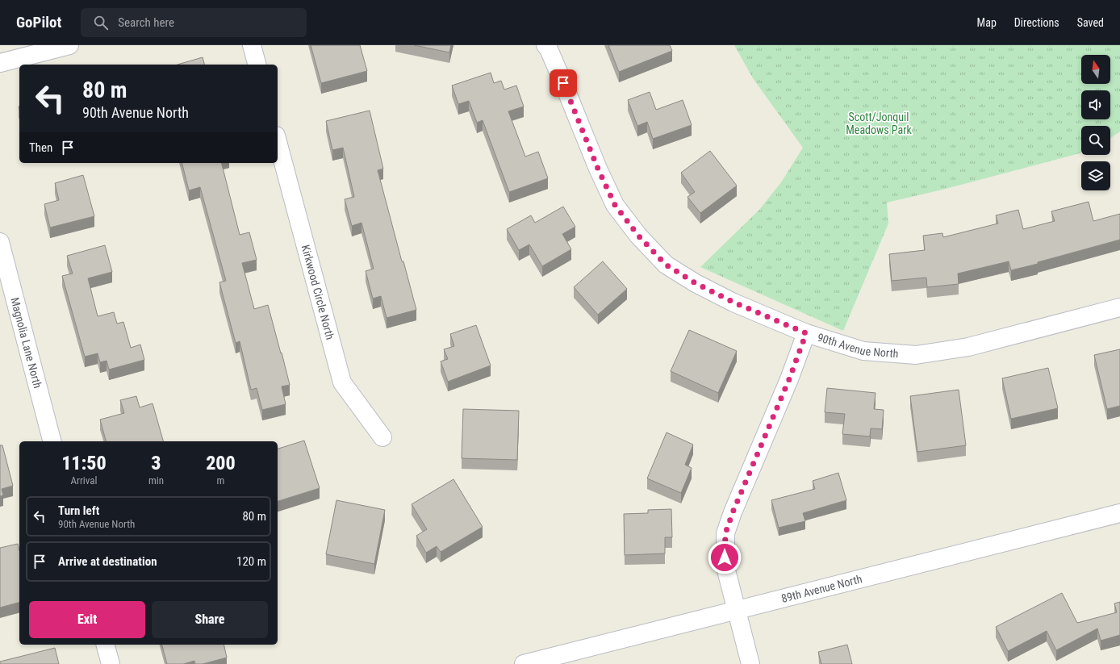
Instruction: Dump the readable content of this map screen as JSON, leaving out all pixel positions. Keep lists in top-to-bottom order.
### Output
{
  "streets": {
    "street": [
      "Kirkwood Circle North",
      "Magnolia Lane North",
      "90th Avenue North",
      "89th Avenue North"
    ]
  },
  "parks": ["Scott/Jonquil Meadows Park"],
  "north": "top",
  "page": {
    "header": "GoPilot",
    "search": "Search here",
    "nav": ["Map", "Directions", "Saved"],
    "turn": ["80 m", "90th Avenue North"],
    "then": "Then",
    "eta": [
      "11:50",
      "Arrival",
      "3",
      "min",
      "200",
      "m"
    ],
    "list": [
      {
        "name": "Turn left",
        "note": "90th Avenue North",
        "value": "80 m"
      },
      {
        "name": "Arrive at destination",
        "value": "120 m"
      }
    ],
    "buttons": ["Exit", "Share"]
  }
}
